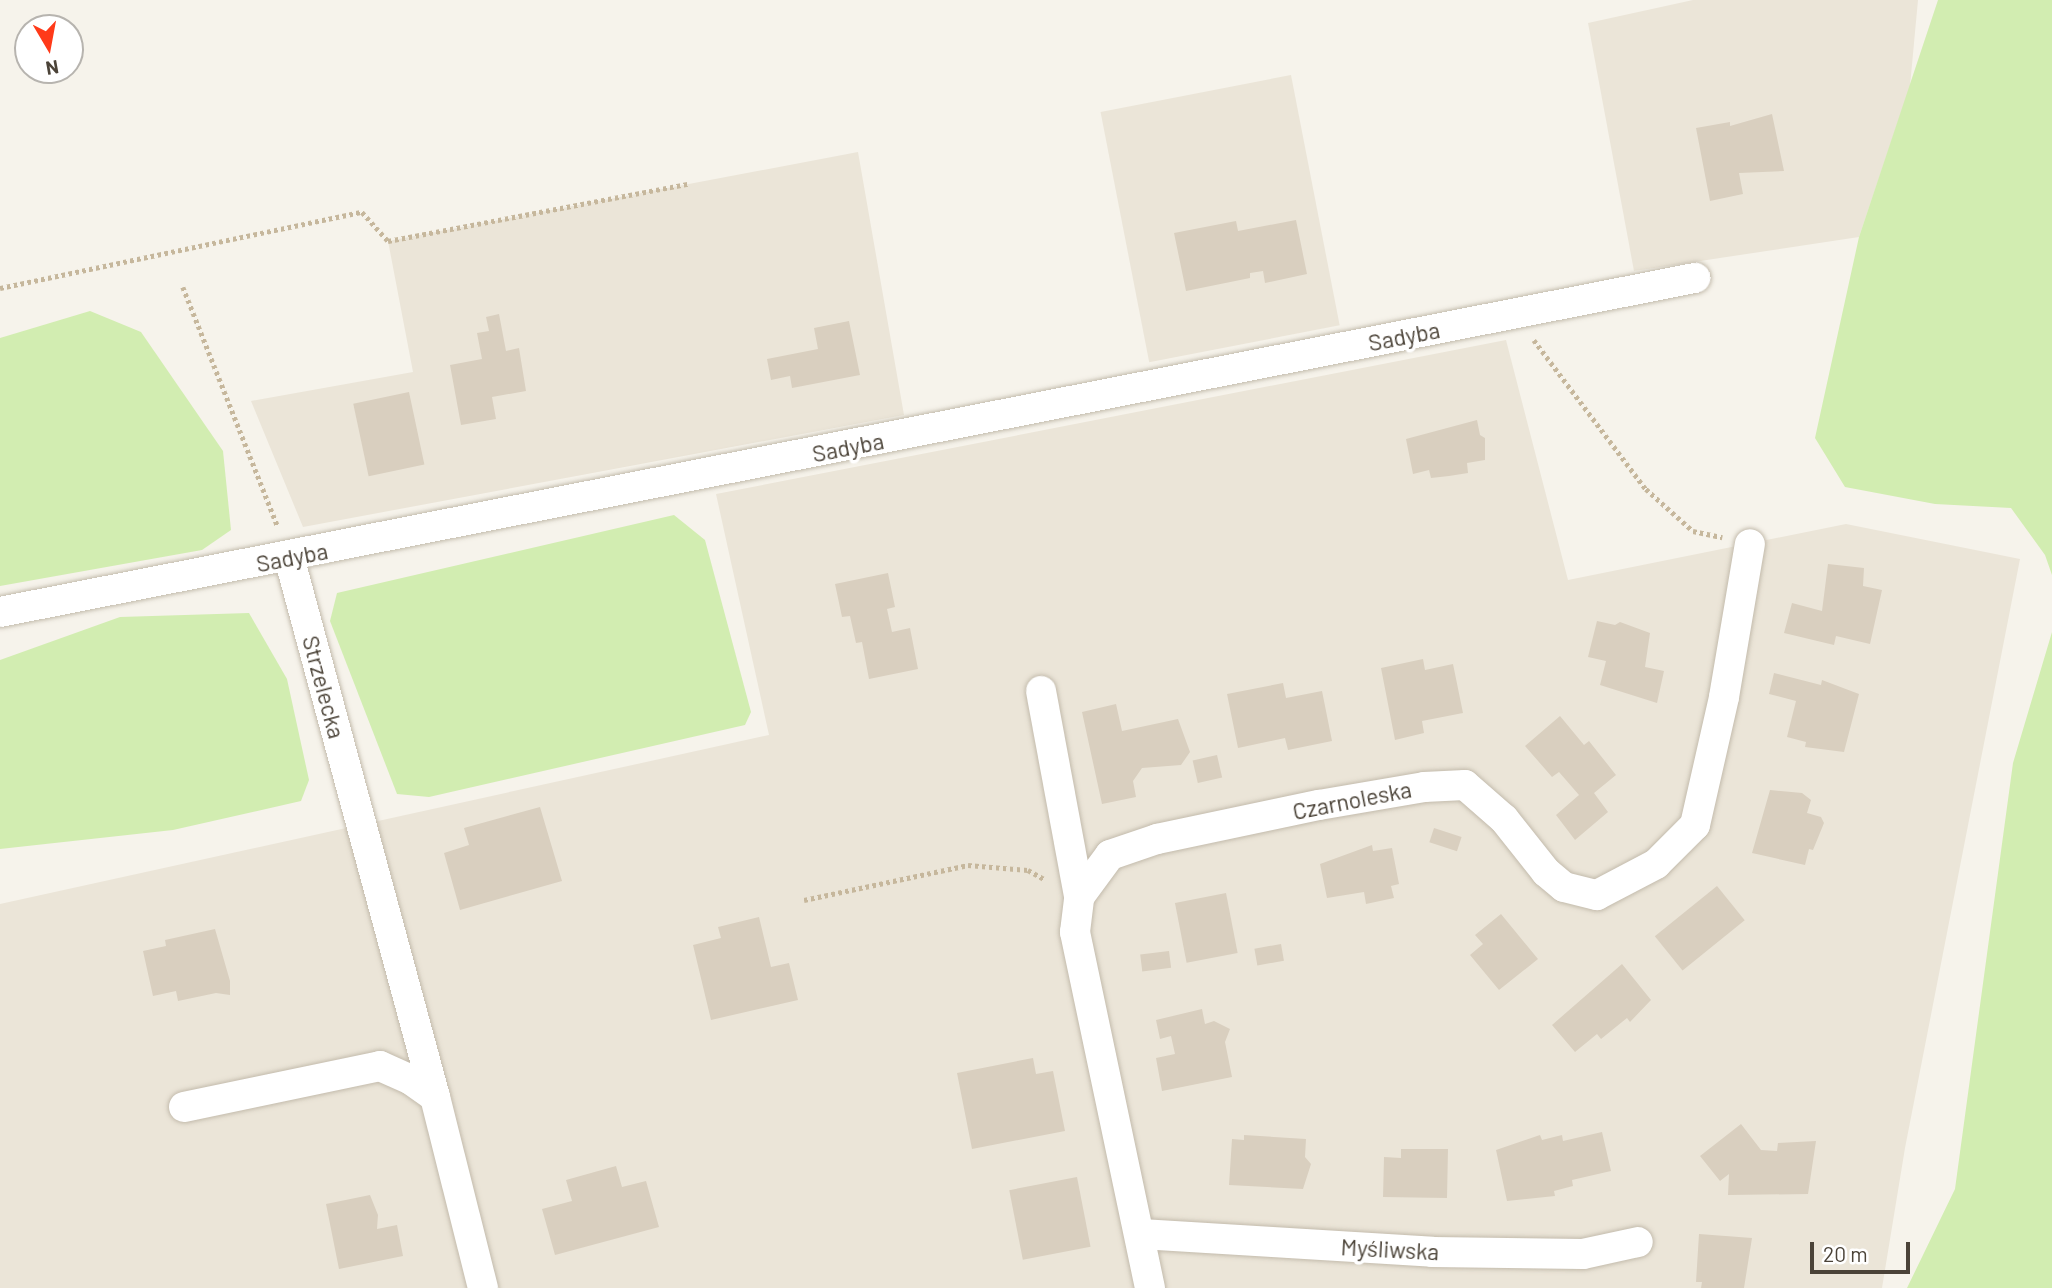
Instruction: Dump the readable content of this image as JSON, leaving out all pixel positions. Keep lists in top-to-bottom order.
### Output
{
  "streets": {
    "street": [
      "Sadyba",
      "Strzelecka",
      "Czarnoleska",
      "Myśliwska"
    ]
  },
  "crossings": [
    ["Sadyba", "Strzelecka"],
    ["Czarnoleska", "Myśliwska"]
  ],
  "scale_bar": "20 m",
  "north": "bottom"
}
